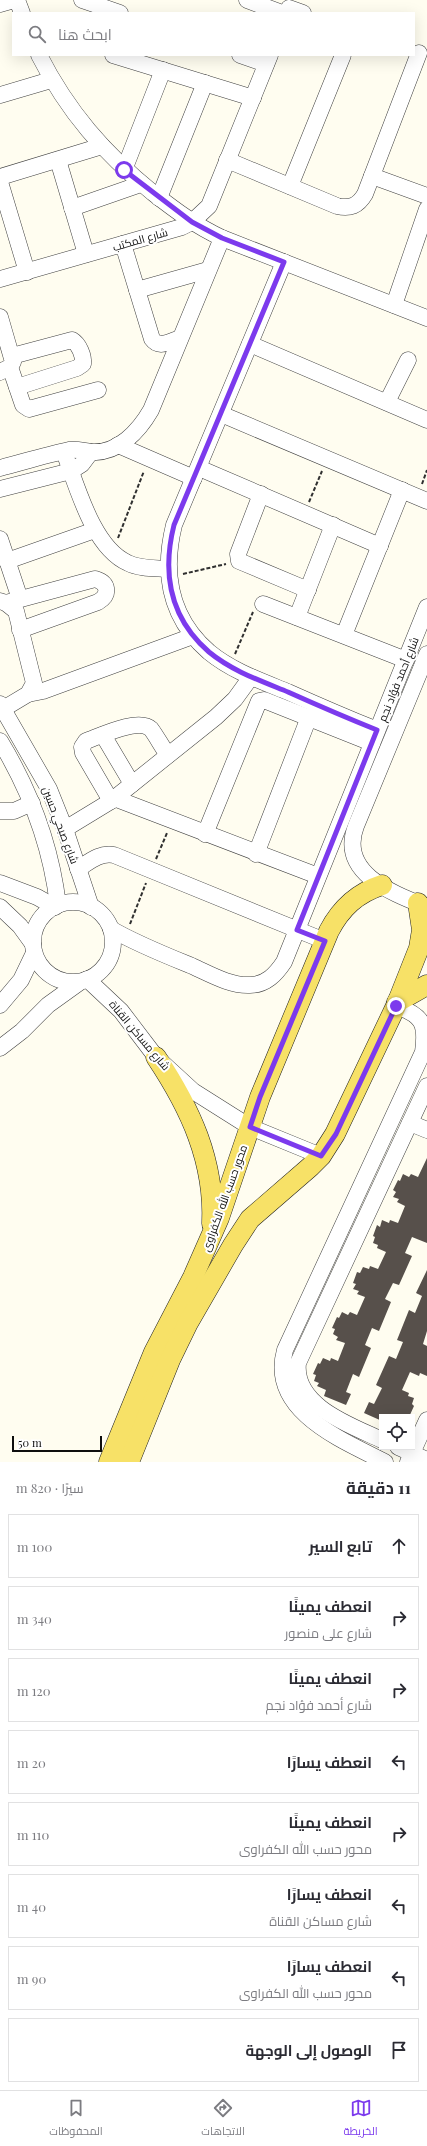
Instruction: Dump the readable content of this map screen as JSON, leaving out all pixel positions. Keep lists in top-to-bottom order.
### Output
{
  "streets": {
    "main road": ["محور حسب الله الكفراوى"],
    "street": [
      "شارع المكتب",
      "شارع أحمد فؤاد نجم",
      "شارع صبحي حسين",
      "شارع مساكن القناة"
    ]
  },
  "crossings": [
    ["شارع أحمد فؤاد نجم", "محور حسب الله الكفراوى"],
    ["شارع صبحي حسين", "شارع مساكن القناة"],
    ["شارع مساكن القناة", "محور حسب الله الكفراوى"]
  ],
  "scale_bar": "50 m",
  "page": {
    "search": "ابحث هنا",
    "scale": "50 m",
    "heading": ["11 دقيقة", "سيرًا · 820 m"],
    "list": [
      ["تابع السير", "100 m"],
      ["انعطف يمينًا", "شارع على منصور", "340 m"],
      ["انعطف يمينًا", "شارع أحمد فؤاد نجم", "120 m"],
      ["انعطف يسارًا", "20 m"],
      ["انعطف يمينًا", "محور حسب الله الكفراوى", "110 m"],
      ["انعطف يسارًا", "شارع مساكن القناة", "40 m"],
      ["انعطف يسارًا", "محور حسب الله الكفراوى", "90 m"],
      "الوصول إلى الوجهة"
    ],
    "nav": ["الخريطة", "الاتجاهات", "المحفوظات"]
  }
}
